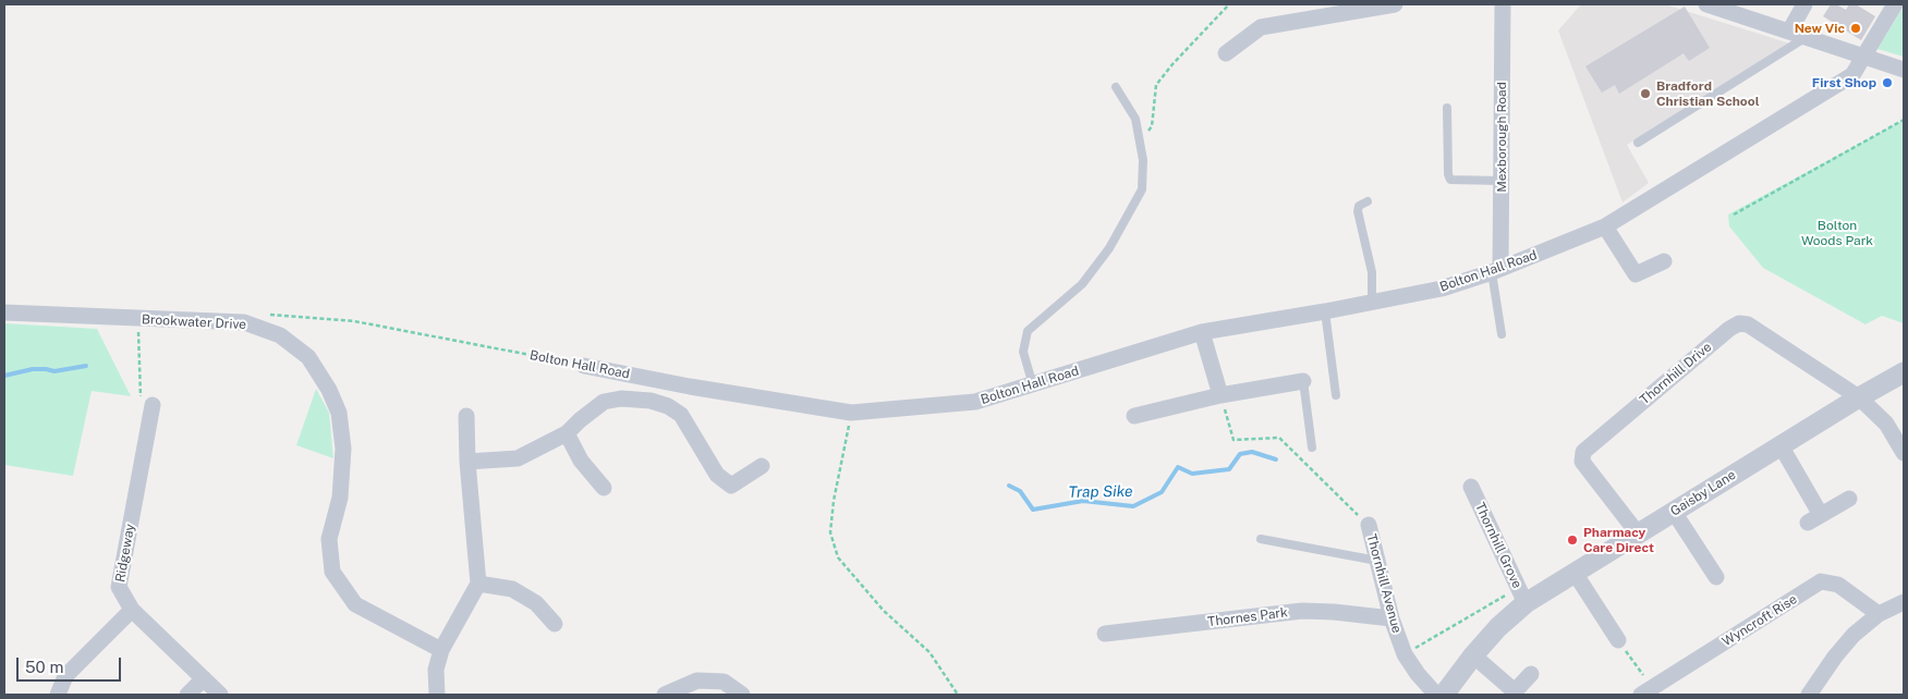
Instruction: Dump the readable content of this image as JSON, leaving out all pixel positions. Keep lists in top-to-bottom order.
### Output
{
  "streets": {
    "street": [
      "Mexborough Road",
      "Bolton Hall Road",
      "Brookwater Drive",
      "Thornhill Drive",
      "Gaisby Lane",
      "Thornhill Grove",
      "Ridgeway",
      "Thornhill Avenue",
      "Thornes Park",
      "Wyncroft Rise"
    ]
  },
  "crossings": [
    ["Mexborough Road", "Bolton Hall Road"],
    ["Thornhill Drive", "Gaisby Lane"],
    ["Gaisby Lane", "Thornhill Grove"],
    ["Thornhill Avenue", "Thornes Park"]
  ],
  "water": ["Trap Sike"],
  "parks": ["Bolton Woods Park"],
  "places": [
    "New Vic",
    "First Shop",
    "Bradford Christian School",
    "Pharmacy Care Direct"
  ],
  "scale_bar": "50 m"
}
